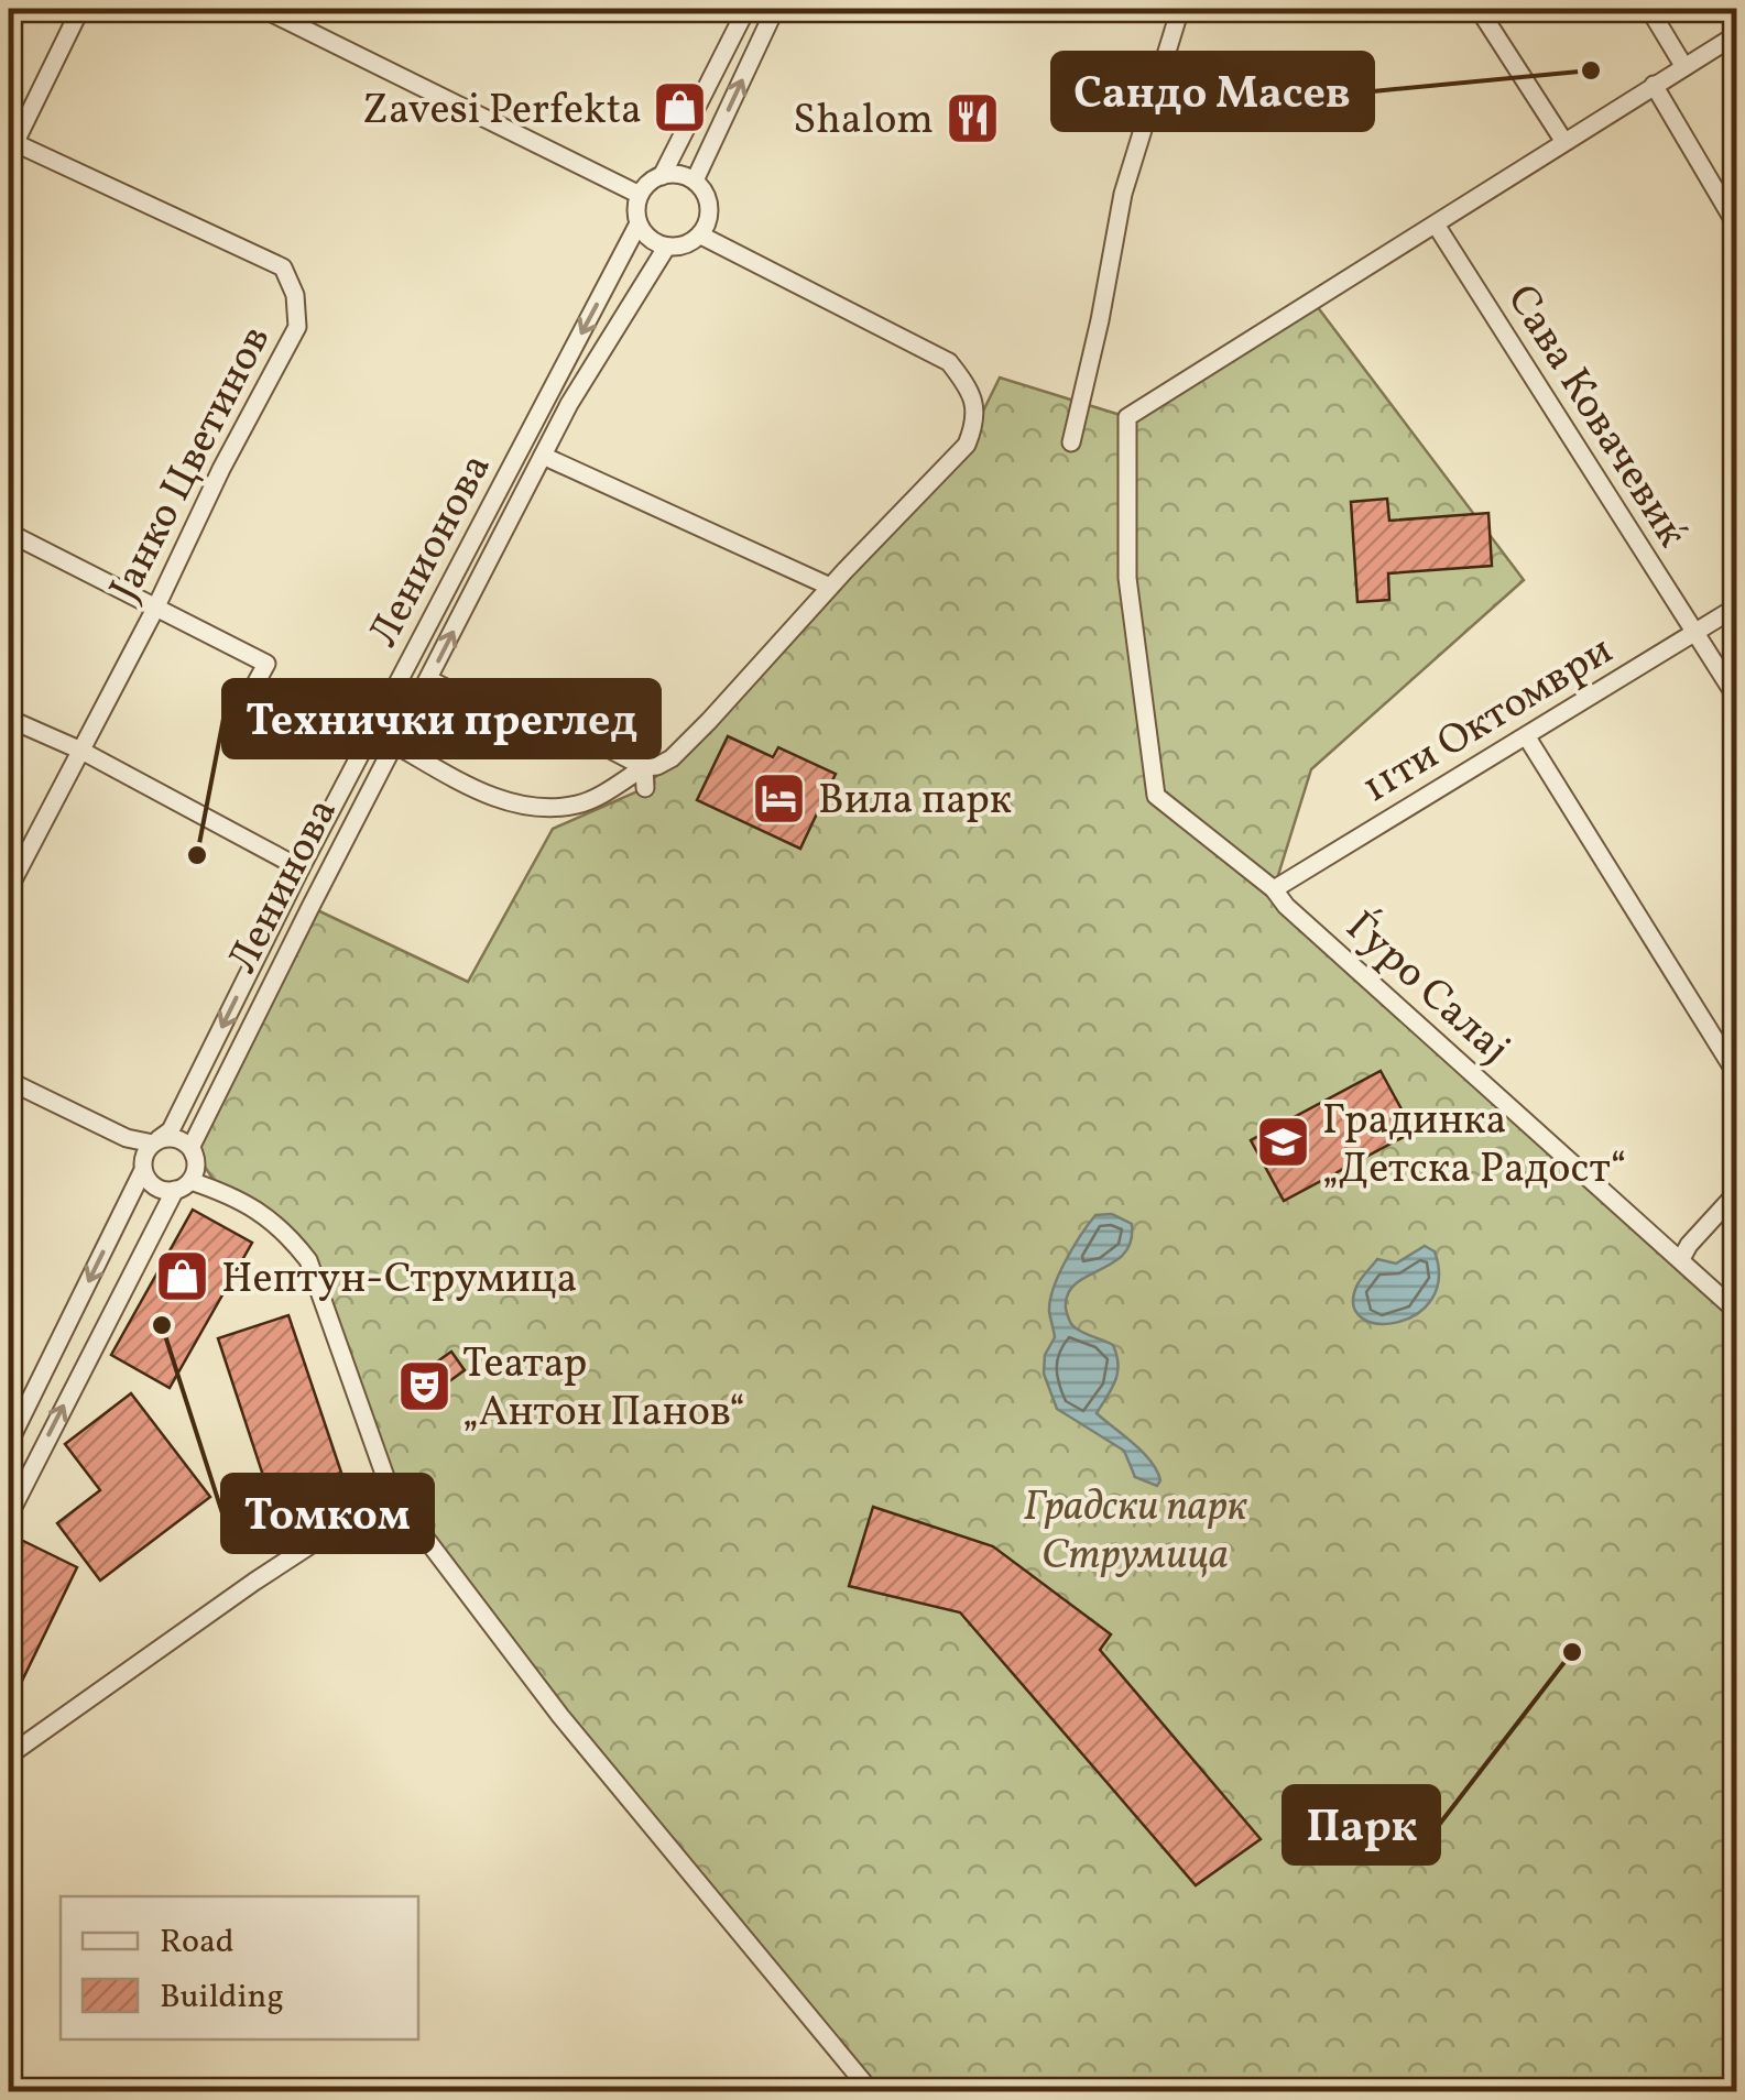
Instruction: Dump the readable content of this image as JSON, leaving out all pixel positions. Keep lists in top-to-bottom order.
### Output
{
  "streets": {
    "street": [
      "Сава Ковачевиќ",
      "Јанко Цветинов",
      "Ленионова",
      "11ти Октомври",
      "Ленинова",
      "Ѓуро Салај"
    ]
  },
  "crossings": [
    ["Сава Ковачевиќ", "11ти Октомври"],
    ["Сава Ковачевиќ", "Ѓуро Салај"],
    ["Ленионова", "Ленинова"],
    ["11ти Октомври", "Ѓуро Салај"]
  ],
  "one_way": ["Ленионова"],
  "parks": ["Градски парк Струмица"],
  "places": {
    "other": [
      "Сандо Масев",
      "Технички преглед",
      "Томком",
      "Парк"
    ],
    "shop": ["Zavesi Perfekta", "Нептун-Струмица"],
    "restaurant": ["Shalom"],
    "hotel": ["Вила парк"],
    "school or university": ["Градинка „Детска Радост“"],
    "theatre": ["Театар „Антон Панов“"]
  },
  "legend": ["Road", "Building"]
}
